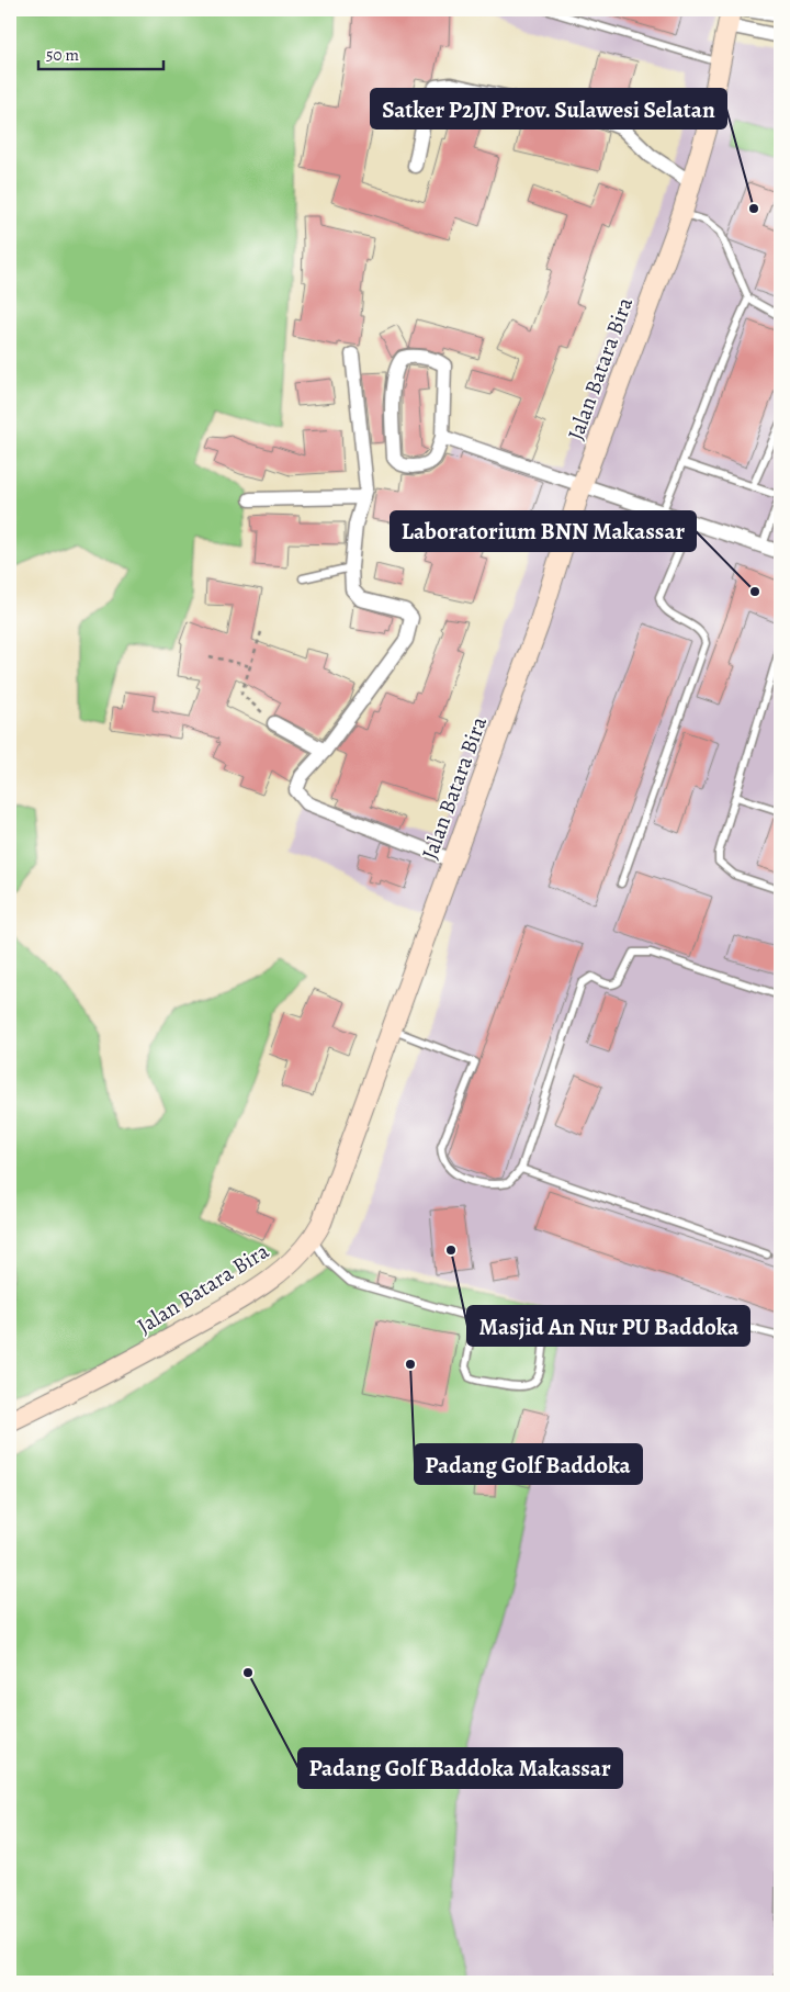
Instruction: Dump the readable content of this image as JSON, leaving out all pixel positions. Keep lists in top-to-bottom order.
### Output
{
  "streets": {
    "street": ["Jalan Batara Bira"]
  },
  "places": [
    "Satker P2JN Prov. Sulawesi Selatan",
    "Laboratorium BNN Makassar",
    "Masjid An Nur PU Baddoka",
    "Padang Golf Baddoka",
    "Padang Golf Baddoka Makassar"
  ],
  "scale_bar": "50 m"
}
